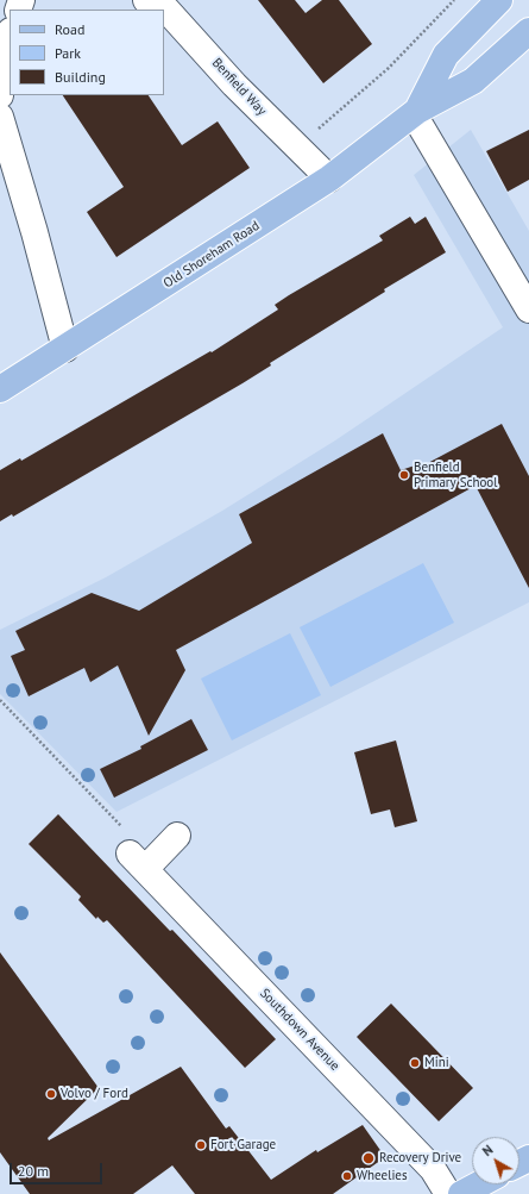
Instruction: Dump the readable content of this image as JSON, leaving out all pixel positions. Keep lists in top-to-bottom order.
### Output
{
  "streets": {
    "main road": ["Old Shoreham Road"],
    "street": ["Benfield Way", "Southdown Avenue"]
  },
  "crossings": [
    ["Benfield Way", "Old Shoreham Road"]
  ],
  "places": [
    "Benfield Primary School",
    "Mini",
    "Volvo / Ford",
    "Fort Garage",
    "Recovery Drive",
    "Wheelies"
  ],
  "legend": ["Road", "Park", "Building"],
  "scale_bar": "20 m",
  "north": "top left"
}
